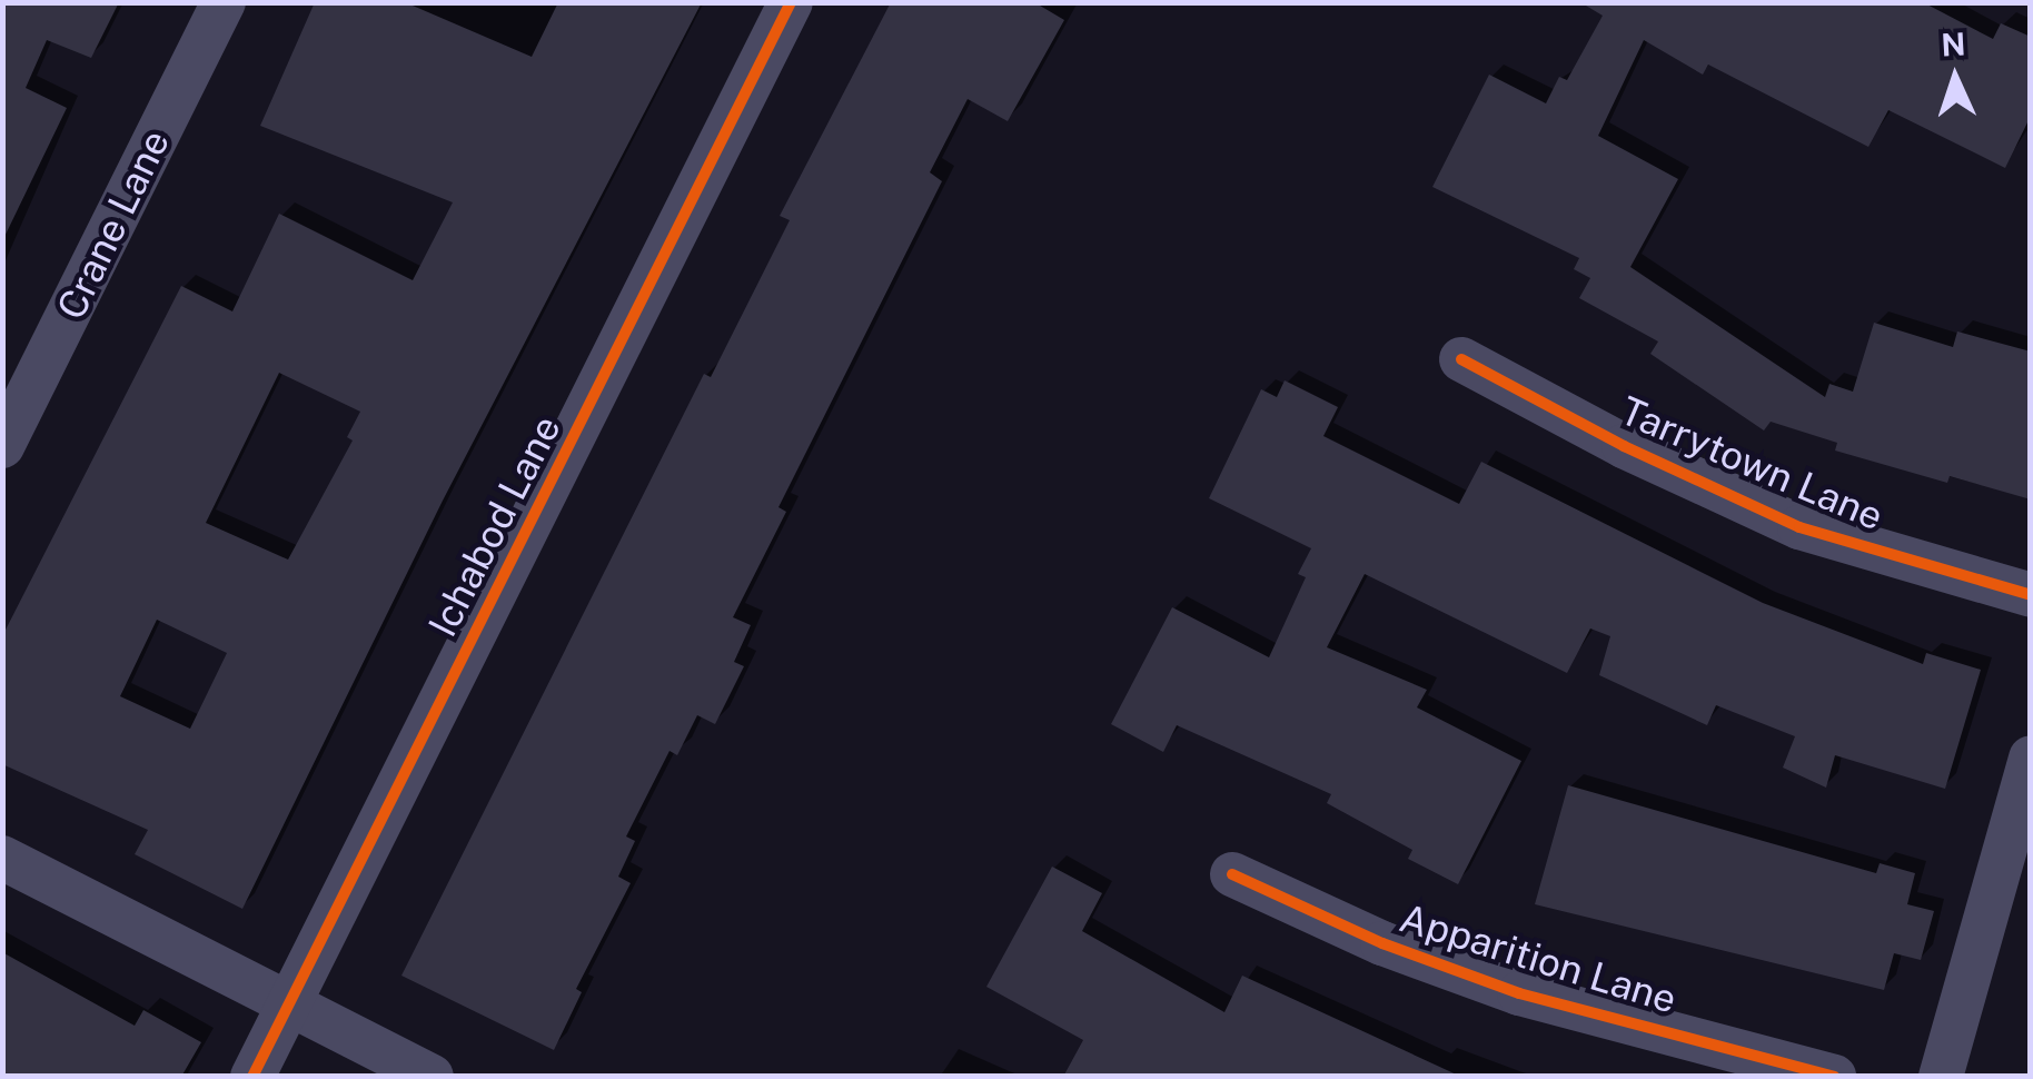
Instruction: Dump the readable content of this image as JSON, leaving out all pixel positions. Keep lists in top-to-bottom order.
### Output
{
  "streets": {
    "street": [
      "Crane Lane",
      "Tarrytown Lane",
      "Ichabod Lane",
      "Apparition Lane"
    ]
  },
  "north": "top"
}
